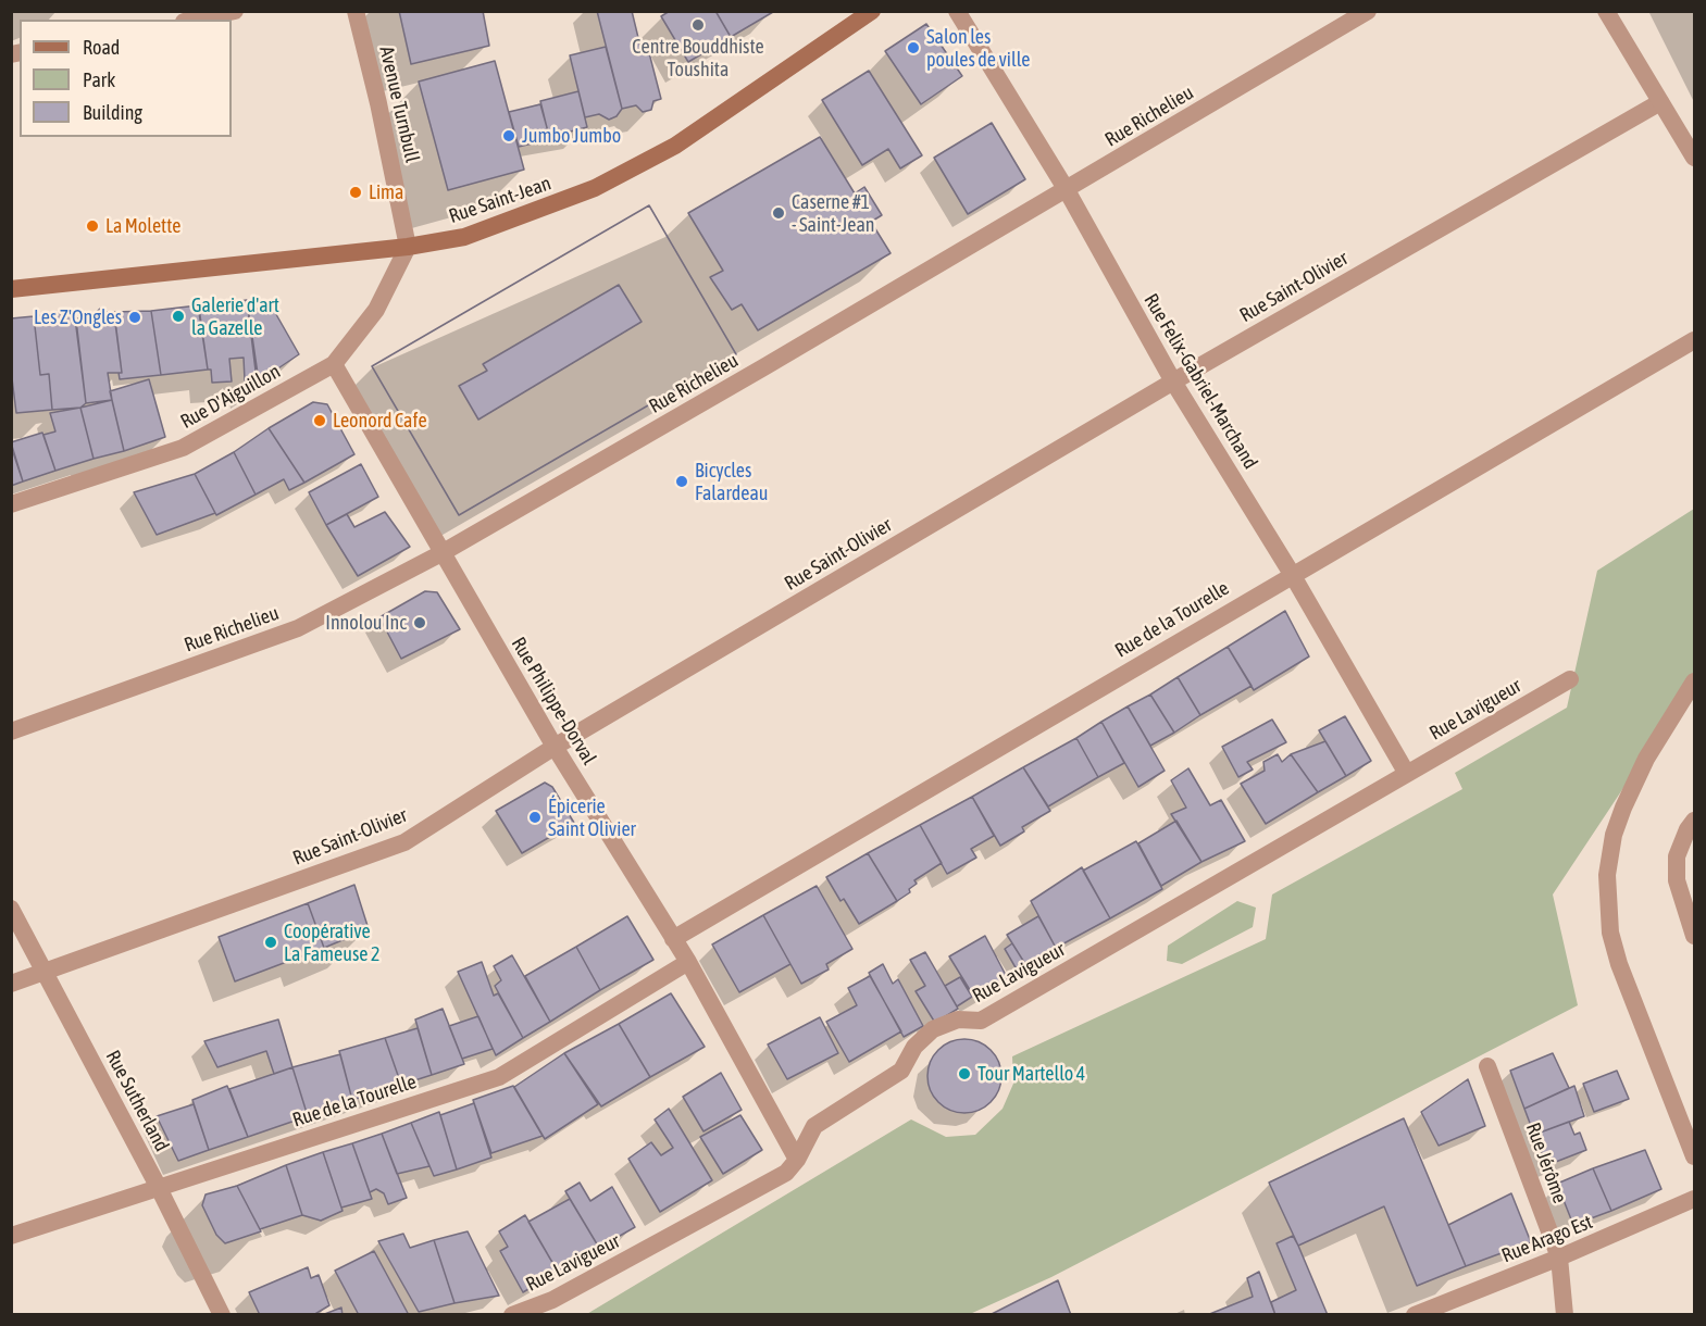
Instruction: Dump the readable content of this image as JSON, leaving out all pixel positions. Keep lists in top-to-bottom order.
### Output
{
  "streets": {
    "main road": ["Rue Saint-Jean"],
    "street": [
      "Avenue Turnbull",
      "Rue Richelieu",
      "Rue Saint-Olivier",
      "Rue Felix-Gabriel-Marchand",
      "Rue D'Aiguillon",
      "Rue de la Tourelle",
      "Rue Philippe-Dorval",
      "Rue Lavigueur",
      "Rue Sutherland",
      "Rue Jérôme",
      "Rue Arago Est"
    ]
  },
  "crossings": [
    ["Avenue Turnbull", "Rue Saint-Jean"],
    ["Avenue Turnbull", "Rue D'Aiguillon"],
    ["Rue Richelieu", "Rue Felix-Gabriel-Marchand"],
    ["Rue Richelieu", "Rue Philippe-Dorval"],
    ["Rue Saint-Jean", "Rue D'Aiguillon"],
    ["Rue Saint-Olivier", "Rue Felix-Gabriel-Marchand"],
    ["Rue Saint-Olivier", "Rue Philippe-Dorval"],
    ["Rue Saint-Olivier", "Rue Sutherland"],
    ["Rue Felix-Gabriel-Marchand", "Rue de la Tourelle"],
    ["Rue Felix-Gabriel-Marchand", "Rue Lavigueur"],
    ["Rue D'Aiguillon", "Rue Philippe-Dorval"],
    ["Rue de la Tourelle", "Rue Philippe-Dorval"],
    ["Rue de la Tourelle", "Rue Sutherland"],
    ["Rue Philippe-Dorval", "Rue Lavigueur"],
    ["Rue Jérôme", "Rue Arago Est"]
  ],
  "places": [
    "Centre Bouddhiste Toushita",
    "Salon les poules de ville",
    "Jumbo Jumbo",
    "Lima",
    "Caserne #1 - Saint-Jean",
    "La Molette",
    "Galerie d'art la Gazelle",
    "Les Z'Ongles",
    "Leonord Cafe",
    "Bicycles Falardeau",
    "Innolou Inc",
    "Épicerie Saint Olivier",
    "Coopérative La Fameuse 2",
    "Tour Martello 4"
  ],
  "legend": ["Road", "Park", "Building"]
}
